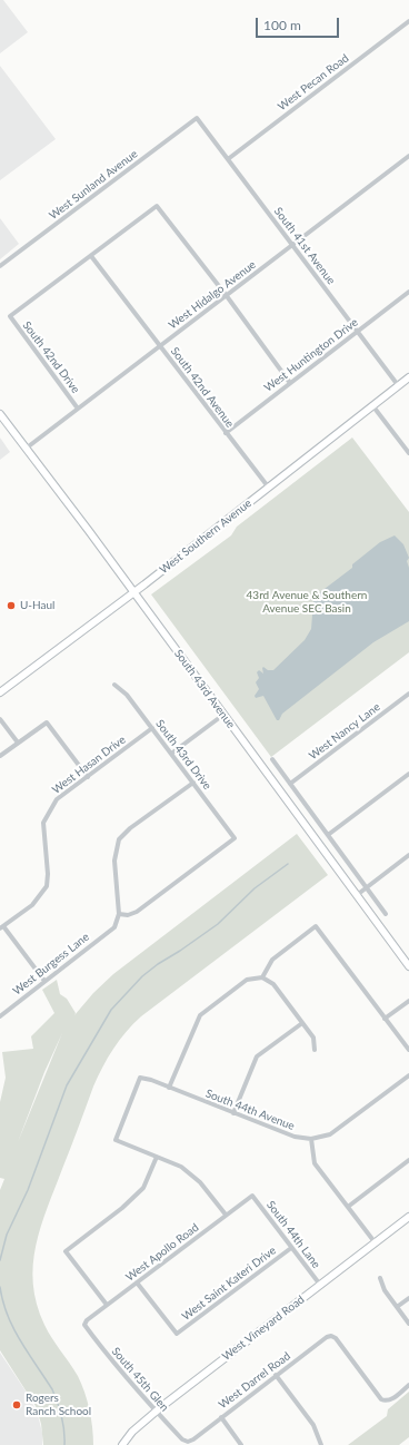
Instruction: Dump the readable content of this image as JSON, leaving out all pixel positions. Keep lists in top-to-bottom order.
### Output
{
  "streets": {
    "main road": ["West Southern Avenue", "South 43rd Avenue", "West Vineyard Road"],
    "street": [
      "West Pecan Road",
      "West Sunland Avenue",
      "South 41st Avenue",
      "West Hidalgo Avenue",
      "West Huntington Drive",
      "South 42nd Drive",
      "South 42nd Avenue",
      "West Nancy Lane",
      "South 43rd Drive",
      "West Hasan Drive",
      "West Burgess Lane",
      "South 44th Avenue",
      "South 44th Lane",
      "West Apollo Road",
      "West Saint Kateri Drive",
      "South 45th Glen",
      "West Darrel Road"
    ]
  },
  "crossings": [
    ["West Pecan Road", "South 41st Avenue"],
    ["West Sunland Avenue", "South 41st Avenue"],
    ["South 41st Avenue", "West Hidalgo Avenue"],
    ["South 41st Avenue", "West Huntington Drive"],
    ["South 41st Avenue", "West Southern Avenue"],
    ["West Hidalgo Avenue", "South 42nd Drive"],
    ["West Hidalgo Avenue", "South 42nd Avenue"],
    ["West Hidalgo Avenue", "South 43rd Avenue"],
    ["West Huntington Drive", "South 42nd Avenue"],
    ["South 42nd Drive", "South 42nd Avenue"],
    ["South 42nd Avenue", "West Southern Avenue"],
    ["West Southern Avenue", "South 43rd Avenue"],
    ["South 43rd Drive", "West Hasan Drive"],
    ["South 43rd Drive", "West Burgess Lane"],
    ["South 44th Lane", "West Apollo Road"],
    ["South 44th Lane", "West Saint Kateri Drive"],
    ["South 44th Lane", "West Vineyard Road"],
    ["West Apollo Road", "West Saint Kateri Drive"],
    ["West Apollo Road", "South 45th Glen"],
    ["West Vineyard Road", "South 45th Glen"],
    ["South 45th Glen", "West Darrel Road"]
  ],
  "parks": ["43rd Avenue & Southern Avenue SEC Basin"],
  "places": ["U-Haul", "Rogers Ranch School"],
  "scale_bar": "100 m"
}
